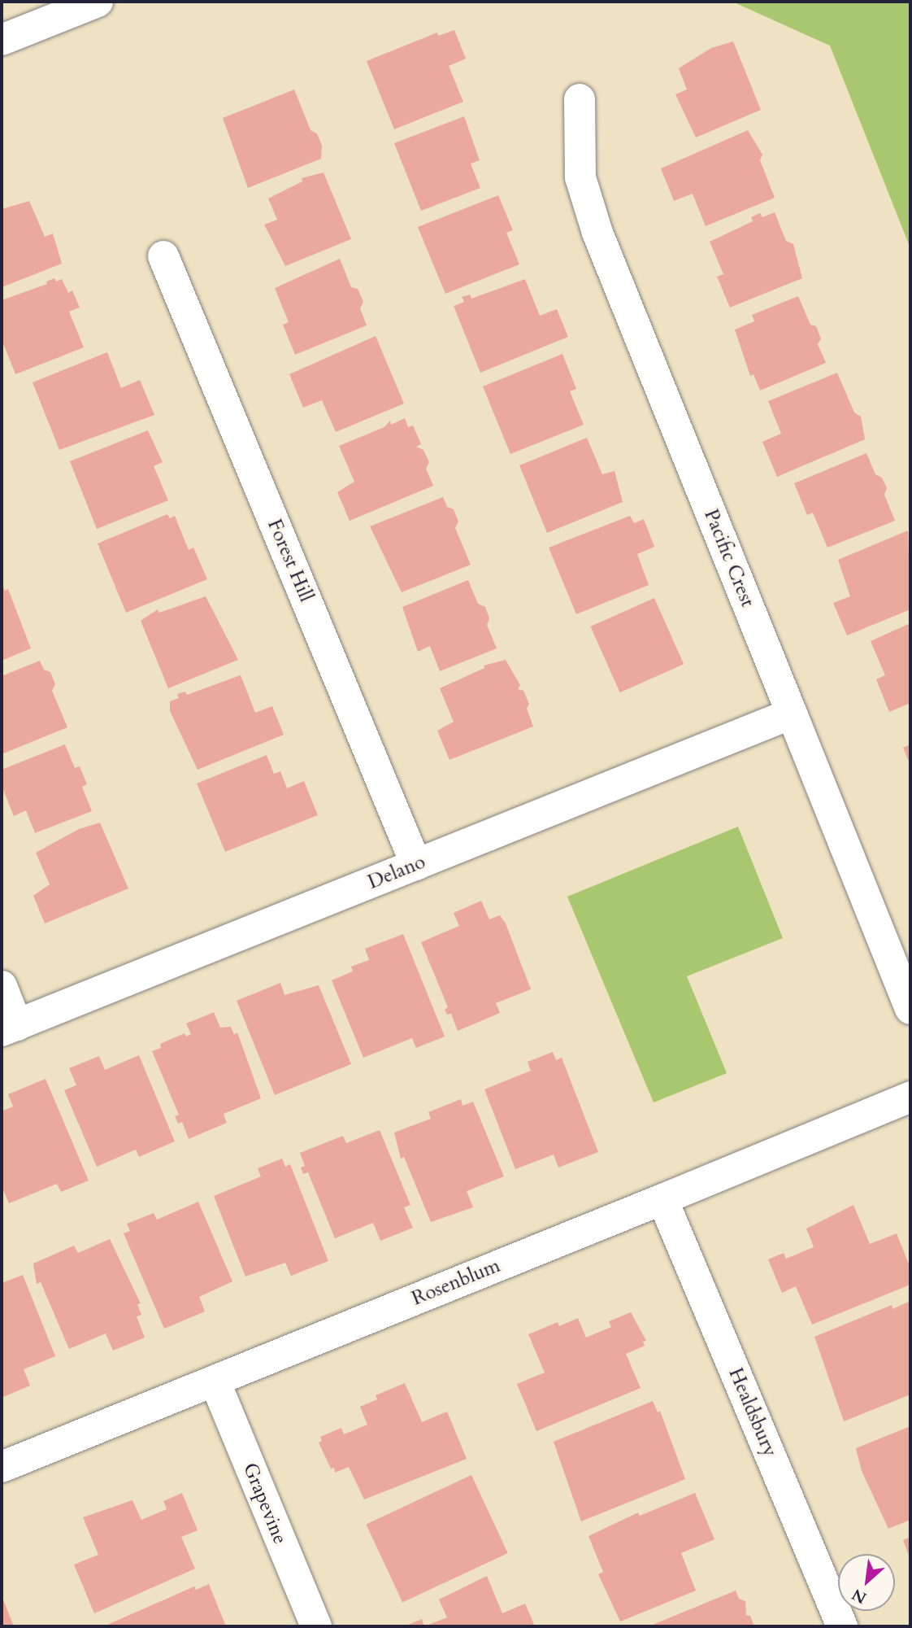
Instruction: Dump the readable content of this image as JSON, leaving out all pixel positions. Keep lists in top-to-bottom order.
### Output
{
  "streets": {
    "street": [
      "Pacific Crest",
      "Forest Hill",
      "Delano",
      "Rosenblum",
      "Healdsbury",
      "Grapevine"
    ]
  },
  "crossings": [
    ["Pacific Crest", "Delano"],
    ["Forest Hill", "Delano"],
    ["Rosenblum", "Healdsbury"],
    ["Rosenblum", "Grapevine"]
  ],
  "north": "bottom left"
}
